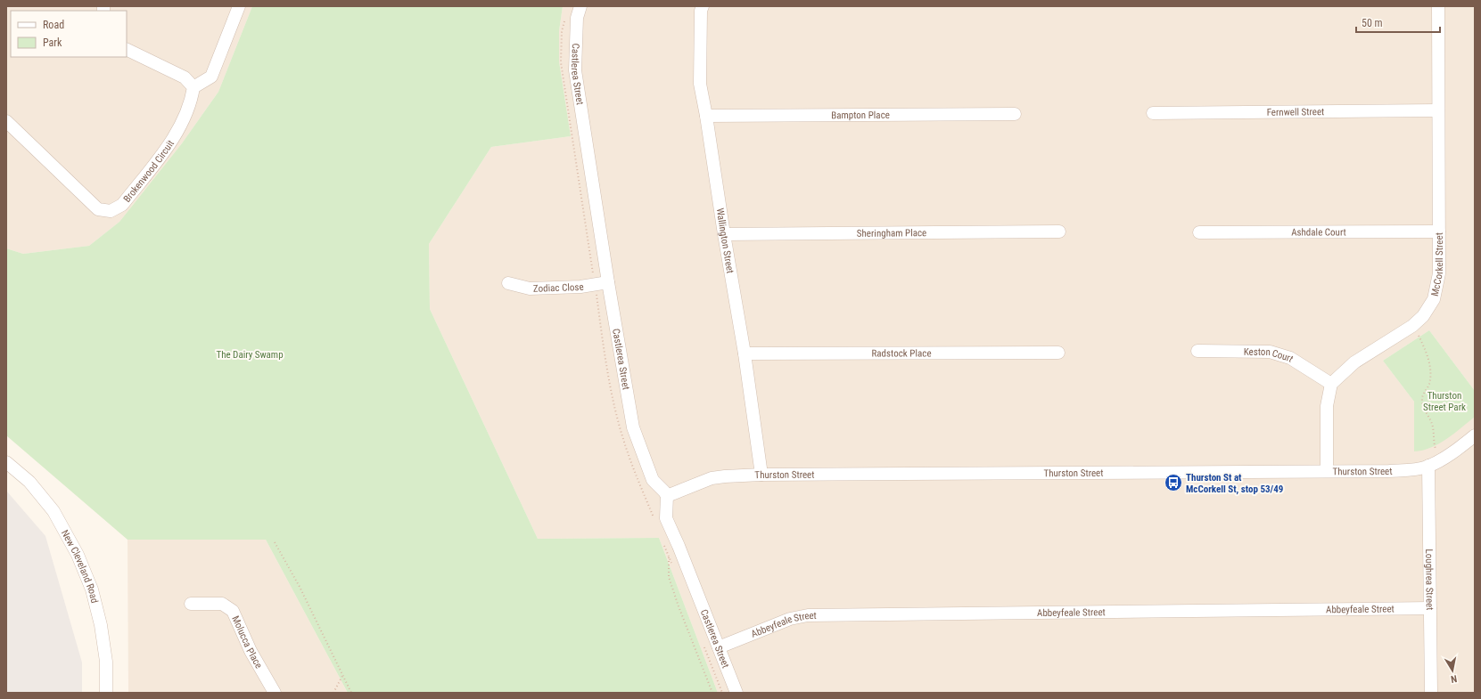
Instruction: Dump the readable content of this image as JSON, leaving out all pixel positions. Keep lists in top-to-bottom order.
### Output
{
  "streets": {
    "street": [
      "Castlerea Street",
      "Fernwell Street",
      "Bampton Place",
      "Brokenwood Circuit",
      "Ashdale Court",
      "Sheringham Place",
      "Wallington Street",
      "McCorkell Street",
      "Zodiac Close",
      "Radstock Place",
      "Keston Court",
      "Thurston Street",
      "New Cleveland Road",
      "Loughrea Street",
      "Abbeyfeale Street",
      "Molucca Place"
    ]
  },
  "crossings": [
    ["Castlerea Street", "Zodiac Close"],
    ["Castlerea Street", "Thurston Street"],
    ["Castlerea Street", "Abbeyfeale Street"],
    ["Fernwell Street", "McCorkell Street"],
    ["Bampton Place", "Wallington Street"],
    ["Ashdale Court", "McCorkell Street"],
    ["Sheringham Place", "Wallington Street"],
    ["Wallington Street", "Radstock Place"],
    ["Wallington Street", "Thurston Street"],
    ["McCorkell Street", "Keston Court"],
    ["Thurston Street", "Loughrea Street"],
    ["Loughrea Street", "Abbeyfeale Street"]
  ],
  "parks": ["The Dairy Swamp", "Thurston Street Park"],
  "places": {
    "bus stop": ["Thurston St at McCorkell St, stop 53/49"]
  },
  "legend": ["Road", "Park"],
  "scale_bar": "50 m",
  "north": "bottom"
}
